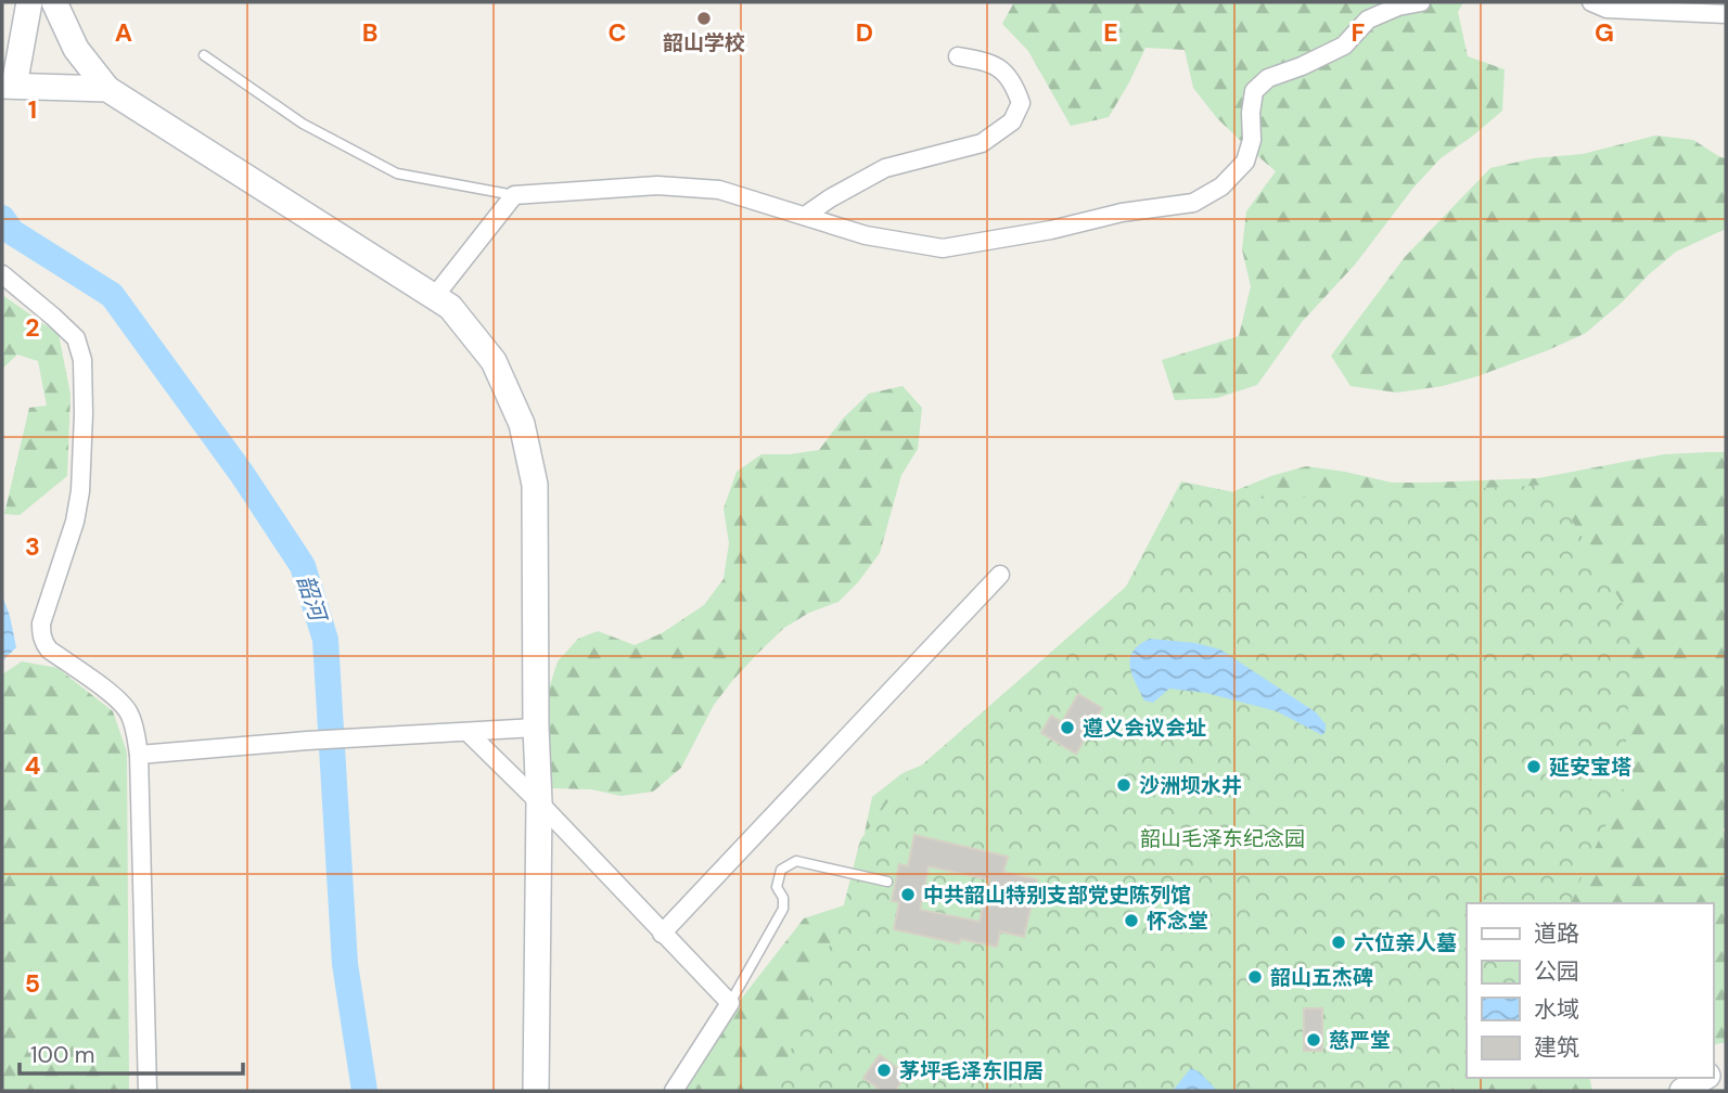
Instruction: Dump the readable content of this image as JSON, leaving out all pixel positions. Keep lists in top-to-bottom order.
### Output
{
  "water": ["韶河"],
  "parks": ["韶山毛泽东纪念园"],
  "places": [
    "韶山学校",
    "遵义会议会址",
    "延安宝塔",
    "沙洲坝水井",
    "中共韶山特别支部党史陈列馆",
    "怀念堂",
    "六位亲人墓",
    "韶山五杰碑",
    "慈严堂",
    "茅坪毛泽东旧居"
  ],
  "legend": [
    "道路",
    "公园",
    "水域",
    "建筑"
  ],
  "scale_bar": "100 m",
  "grid": {
    "columns": [
      "A",
      "B",
      "C",
      "D",
      "E",
      "F",
      "G"
    ],
    "rows": [
      "1",
      "2",
      "3",
      "4",
      "5"
    ]
  }
}
